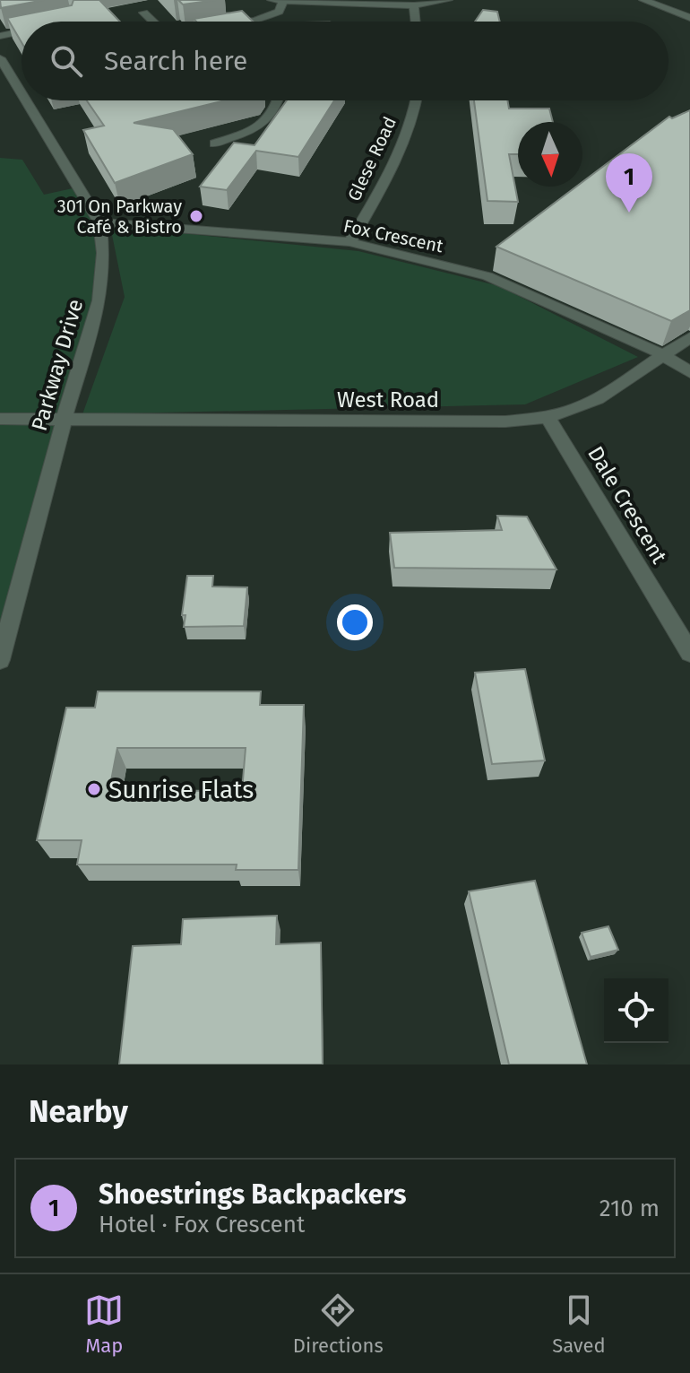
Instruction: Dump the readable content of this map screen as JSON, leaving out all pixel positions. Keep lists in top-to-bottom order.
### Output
{
  "streets": {
    "street": [
      "Glese Road",
      "Fox Crescent",
      "Parkway Drive",
      "West Road",
      "Dale Crescent"
    ]
  },
  "crossings": [
    ["Glese Road", "Fox Crescent"],
    ["Fox Crescent", "Parkway Drive"],
    ["Fox Crescent", "West Road"],
    ["Parkway Drive", "West Road"],
    ["West Road", "Dale Crescent"]
  ],
  "places": ["301 On Parkway Café & Bistro", "Sunrise Flats"],
  "north": "bottom",
  "page": {
    "search": "Search here",
    "pins": "1",
    "heading": "Nearby",
    "list": [
      {
        "mark": "1",
        "name": "Shoestrings Backpackers",
        "note": "Hotel · Fox Crescent",
        "value": "210 m"
      }
    ],
    "nav": ["Map", "Directions", "Saved"]
  }
}
